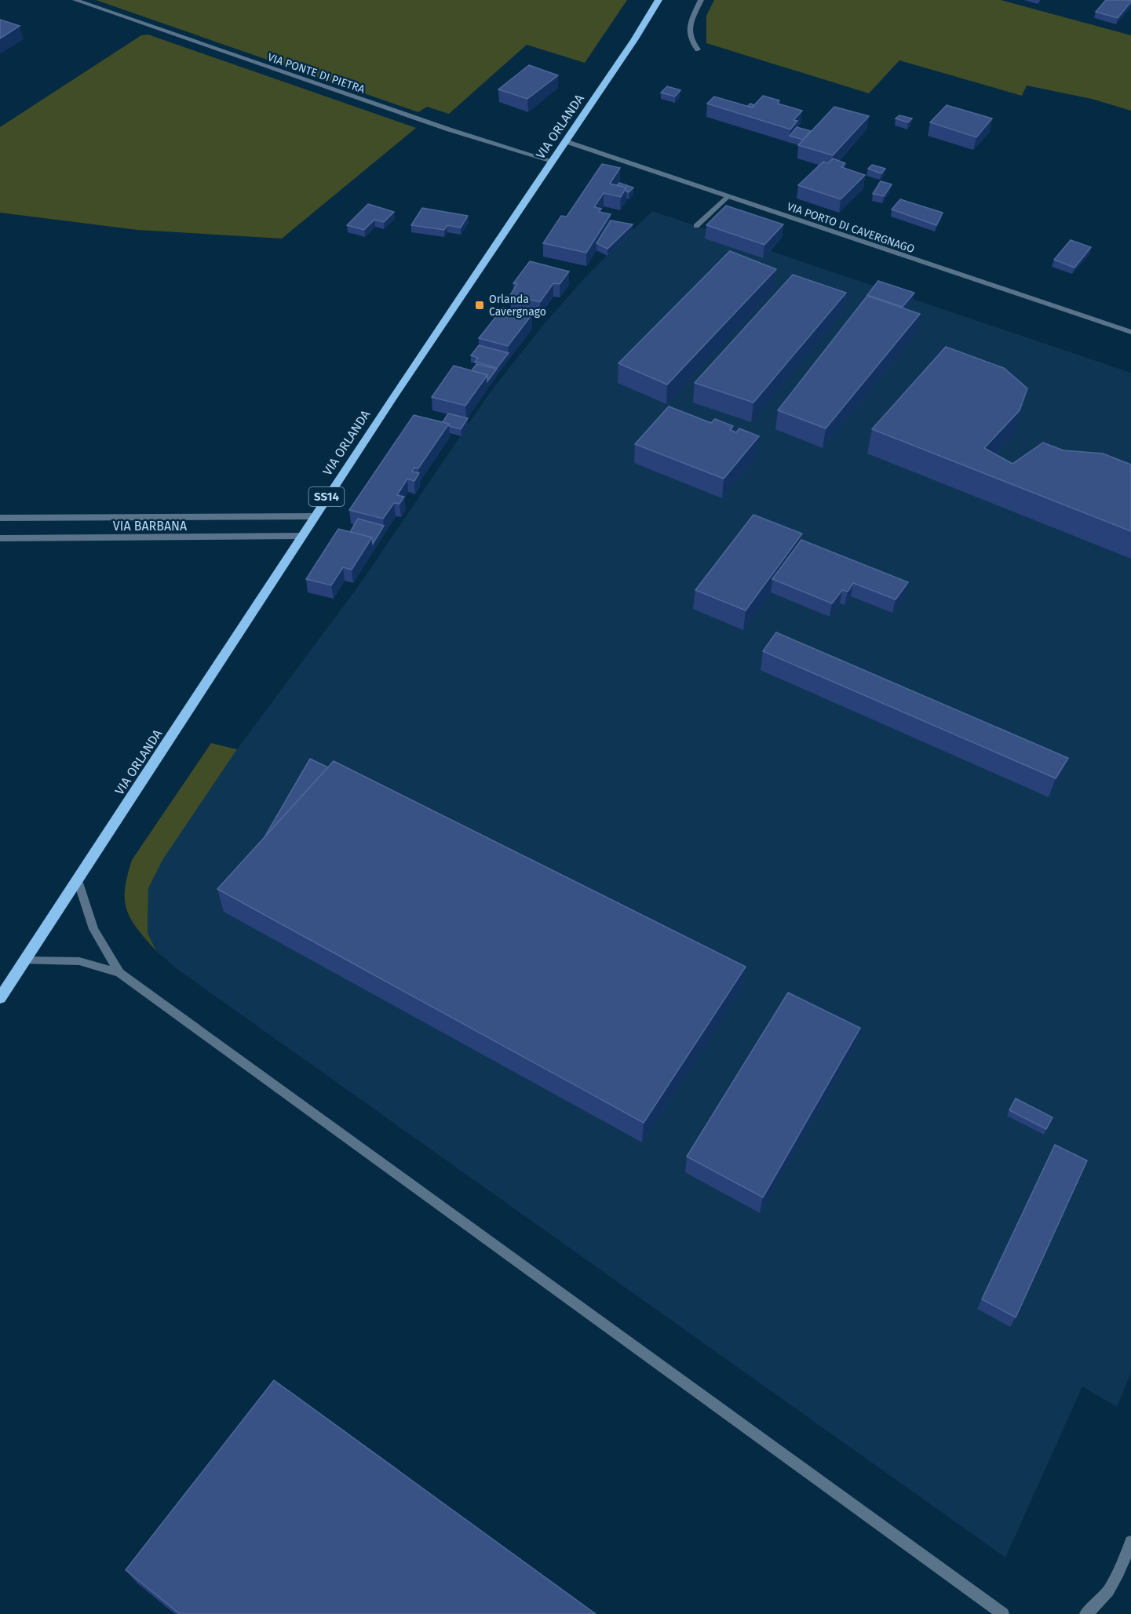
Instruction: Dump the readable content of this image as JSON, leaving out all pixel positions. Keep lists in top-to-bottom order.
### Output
{
  "streets": {
    "main road": ["VIA ORLANDA", "SS14"],
    "street": ["VIA PONTE DI PIETRA", "VIA PORTO DI CAVERGNAGO", "VIA BARBANA"]
  },
  "crossings": [
    ["VIA PONTE DI PIETRA", "VIA ORLANDA"],
    ["VIA ORLANDA", "VIA PORTO DI CAVERGNAGO"],
    ["VIA ORLANDA", "VIA BARBANA"]
  ],
  "places": {
    "transit": ["Orlanda Cavergnago"]
  }
}
